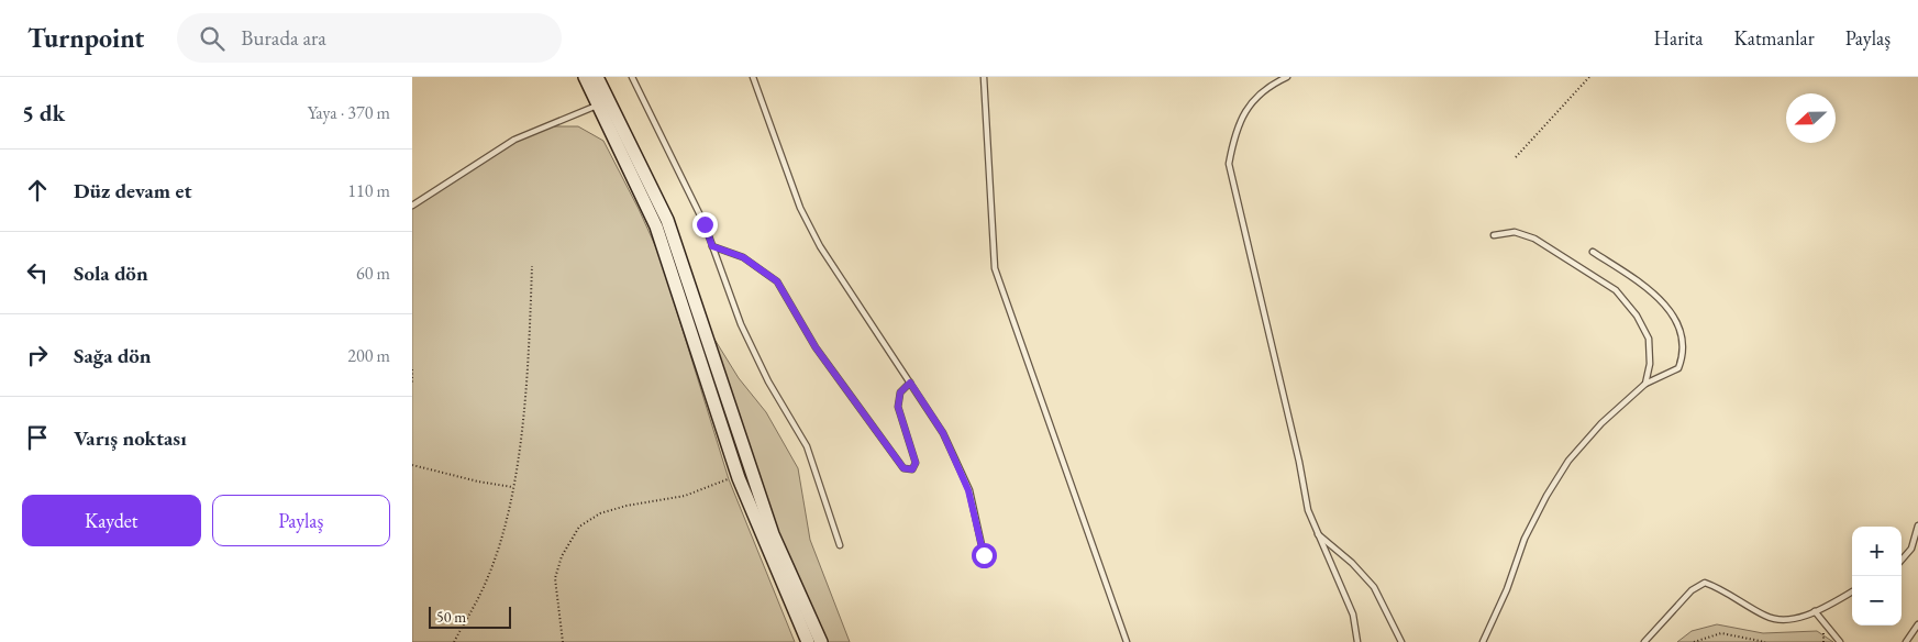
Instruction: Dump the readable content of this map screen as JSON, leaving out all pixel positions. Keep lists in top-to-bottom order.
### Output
{
  "scale_bar": "50 m",
  "north": "left",
  "page": {
    "header": "Turnpoint",
    "search": "Burada ara",
    "nav": ["Harita", "Katmanlar", "Paylaş"],
    "heading": ["5 dk", "Yaya · 370 m"],
    "list": [
      ["Düz devam et", "110 m"],
      ["Sola dön", "60 m"],
      ["Sağa dön", "200 m"],
      "Varış noktası"
    ],
    "buttons": ["Kaydet", "Paylaş"],
    "map_buttons": ["+", "−"],
    "scale": "50 m"
  }
}
